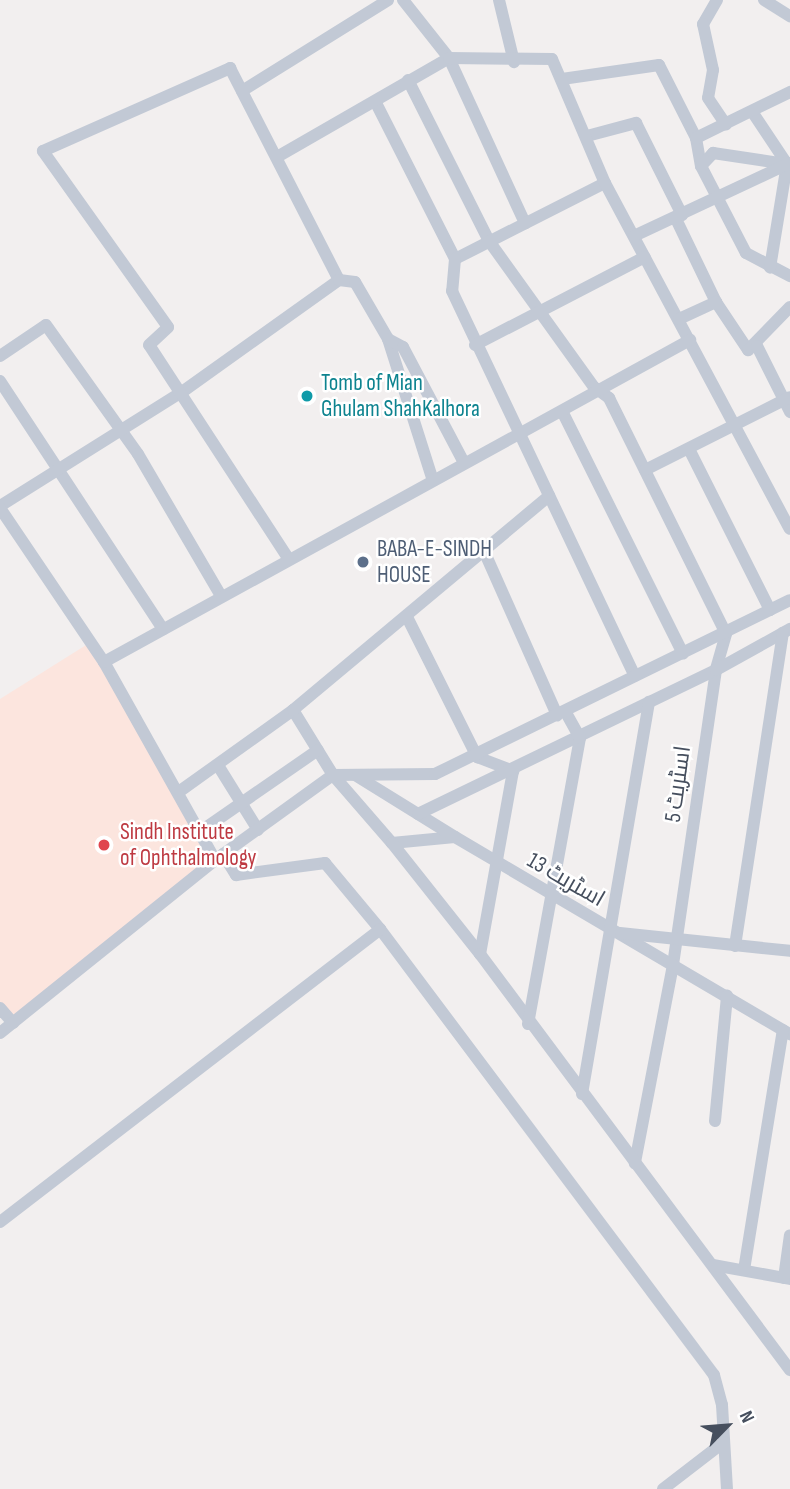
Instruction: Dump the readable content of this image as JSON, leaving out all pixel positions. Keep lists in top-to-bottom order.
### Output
{
  "streets": {
    "street": ["اسٹریٹ 5", "اسٹریٹ 13"]
  },
  "crossings": [
    ["اسٹریٹ 5", "اسٹریٹ 13"]
  ],
  "places": ["Tomb of Mian Ghulam ShahKalhora", "BABA-E-SINDH HOUSE", "Sindh Institute of Ophthalmology"],
  "north": "top right"
}
